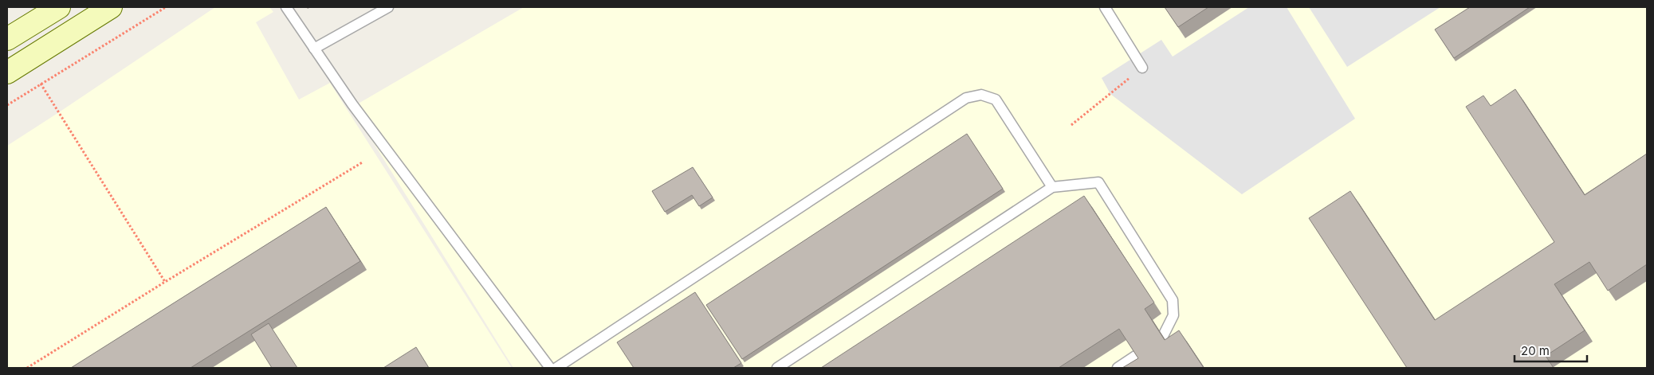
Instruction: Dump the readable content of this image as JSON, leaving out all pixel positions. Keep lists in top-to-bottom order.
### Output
{
  "scale_bar": "20 m"
}
